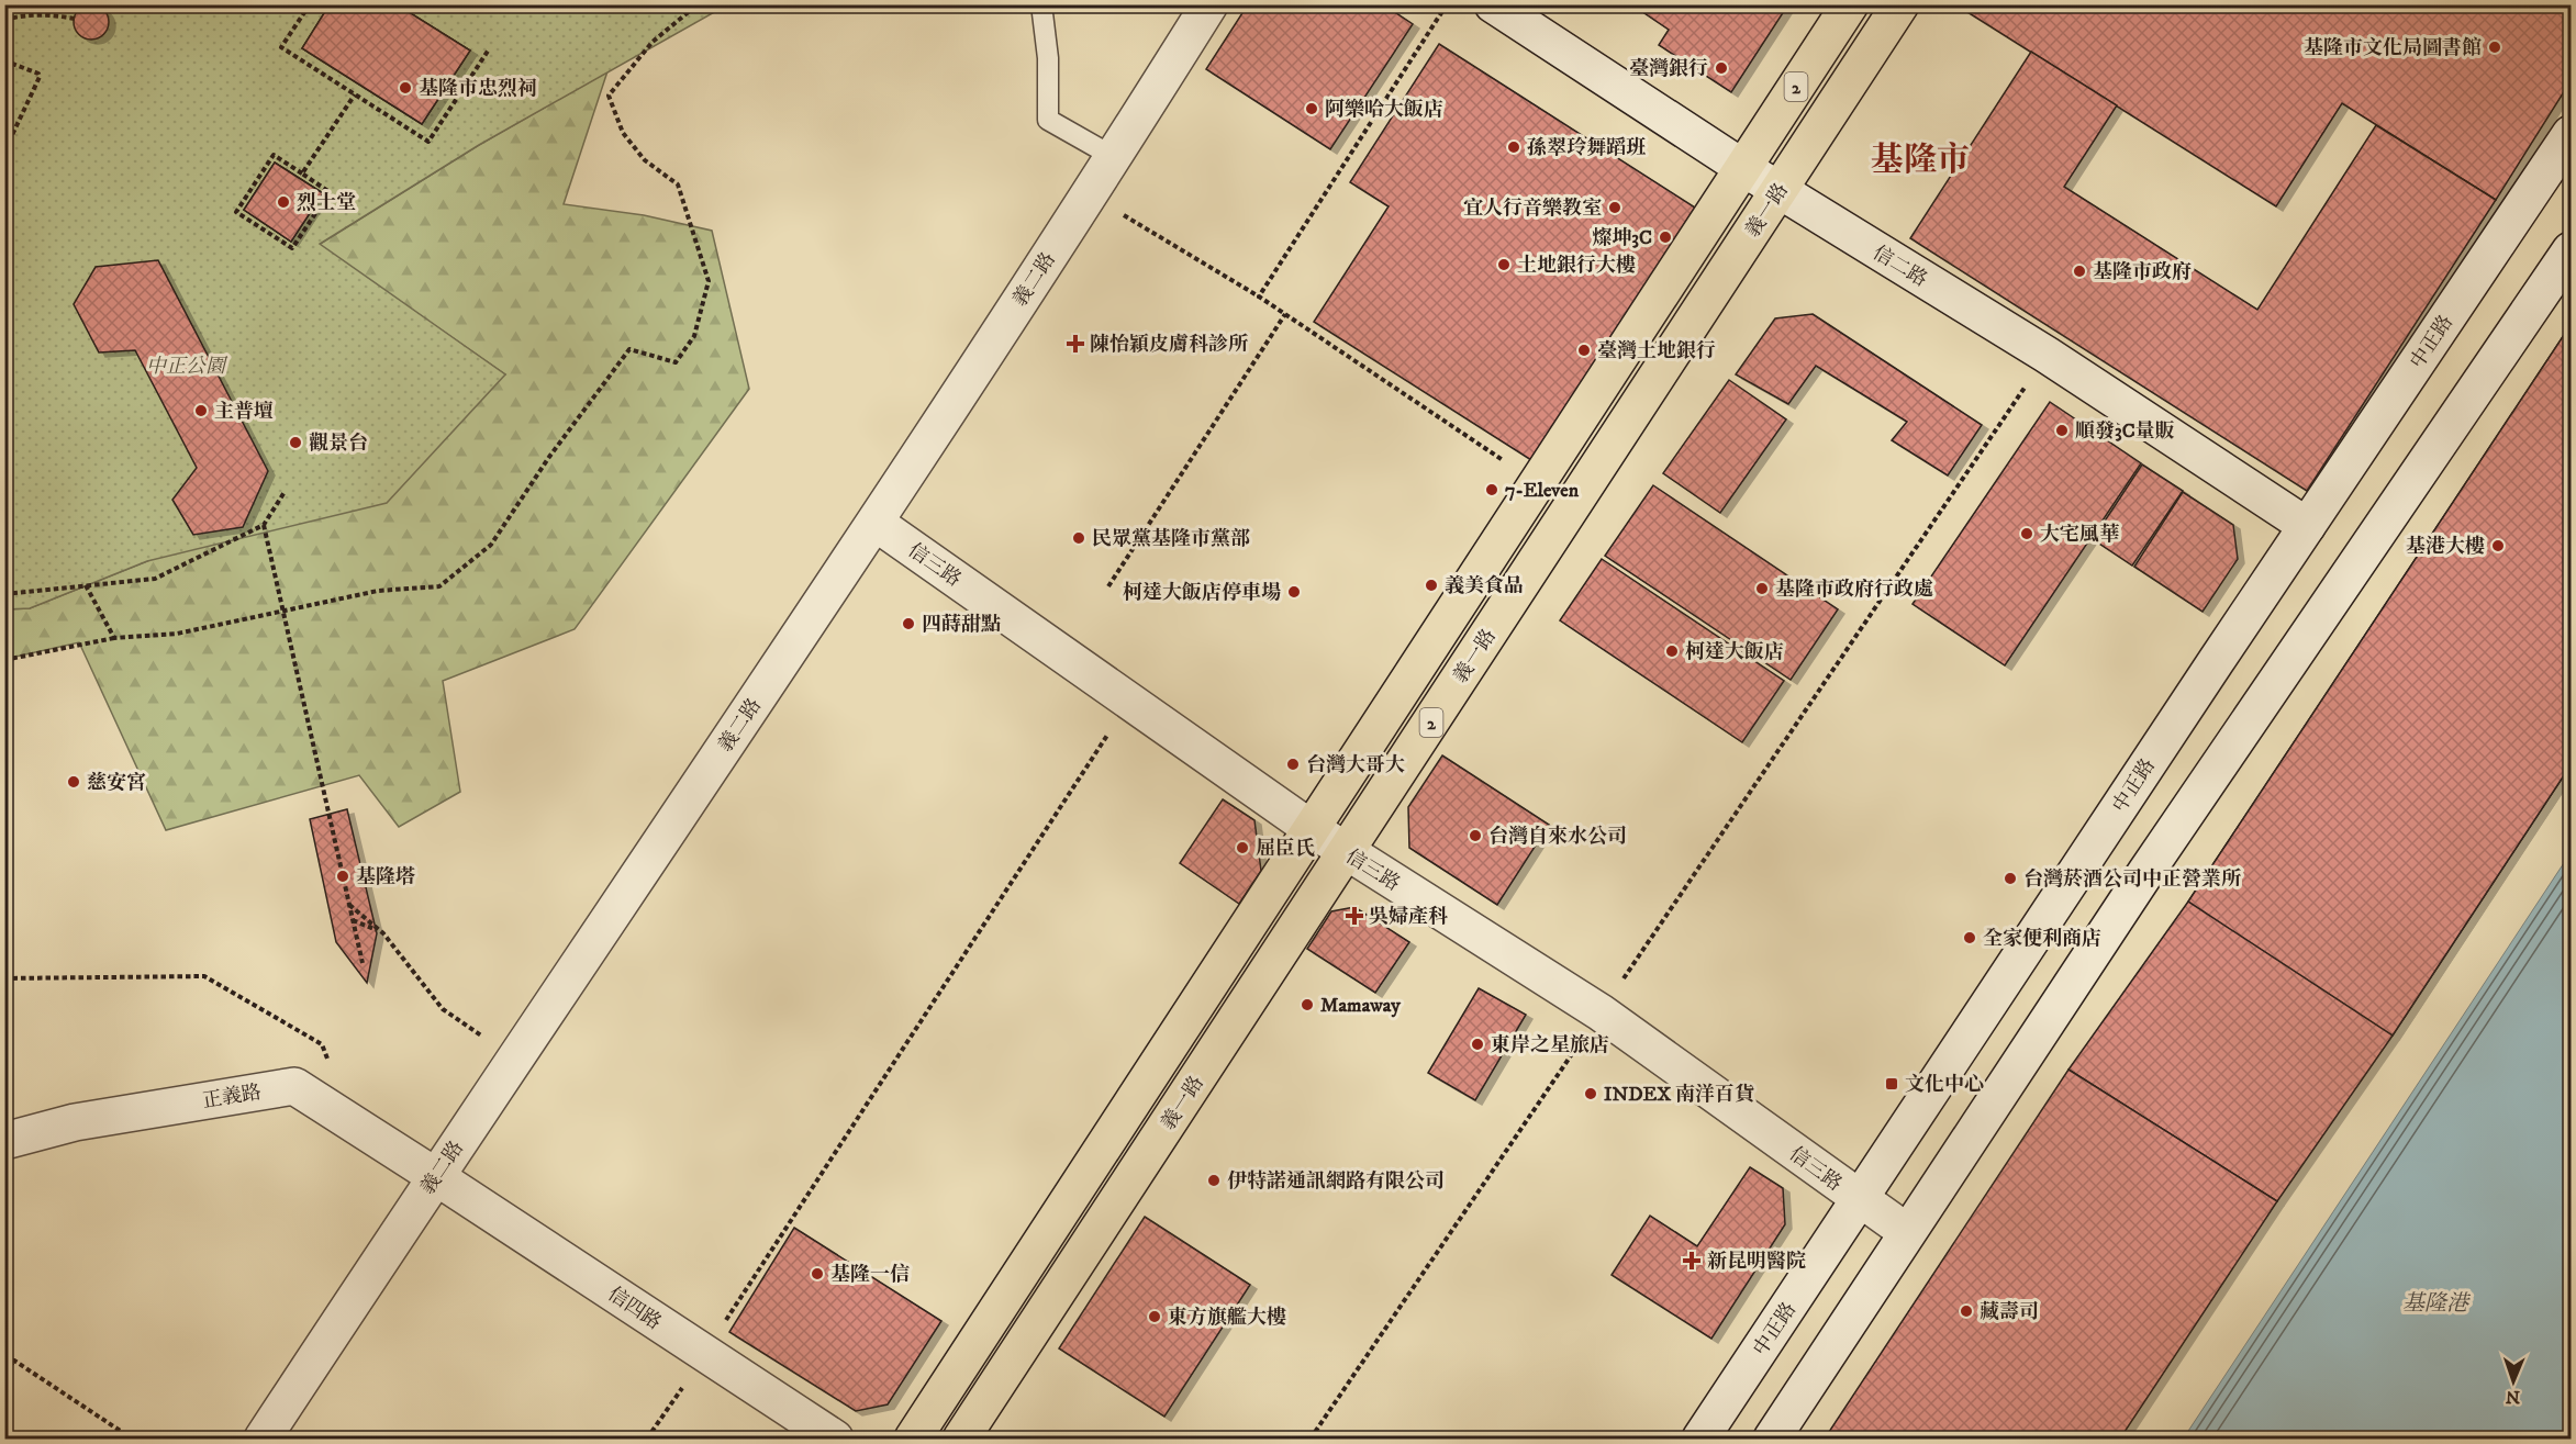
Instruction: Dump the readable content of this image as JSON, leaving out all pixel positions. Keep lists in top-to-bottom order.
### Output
{
  "streets": {
    "main road": ["2", "義一路"],
    "street": [
      "信二路",
      "義二路",
      "中正路",
      "信三路",
      "正義路",
      "信四路"
    ]
  },
  "crossings": [
    ["義一路", "信二路"],
    ["義一路", "信三路"],
    ["信二路", "中正路"],
    ["義二路", "信三路"],
    ["義二路", "正義路"],
    ["義二路", "信四路"],
    ["中正路", "信三路"],
    ["正義路", "信四路"]
  ],
  "districts": ["基隆市"],
  "water": ["基隆港"],
  "parks": ["中正公園"],
  "places": {
    "other": [
      "基隆市文化局圖書館",
      "臺灣銀行",
      "基隆市忠烈祠",
      "阿樂哈大飯店",
      "孫翠玲舞蹈班",
      "烈士堂",
      "宜人行音樂教室",
      "燦坤3C",
      "土地銀行大樓",
      "基隆市政府",
      "臺灣土地銀行",
      "主普壇",
      "順發3C量販",
      "觀景台",
      "7-Eleven",
      "大宅風華",
      "民眾黨基隆市黨部",
      "基港大樓",
      "義美食品",
      "基隆市政府行政處",
      "柯達大飯店停車場",
      "四蒔甜點",
      "柯達大飯店",
      "台灣大哥大",
      "慈安宮",
      "台灣自來水公司",
      "屈臣氏",
      "基隆塔",
      "台灣菸酒公司中正營業所",
      "全家便利商店",
      "Mamaway",
      "東岸之星旅店",
      "INDEX 南洋百貨",
      "伊特諾通訊網路有限公司",
      "基隆一信",
      "藏壽司",
      "東方旗艦大樓"
    ],
    "health": ["陳怡穎皮膚科診所", "吳婦產科", "新昆明醫院"],
    "transit": ["文化中心"]
  },
  "north": "bottom"
}
